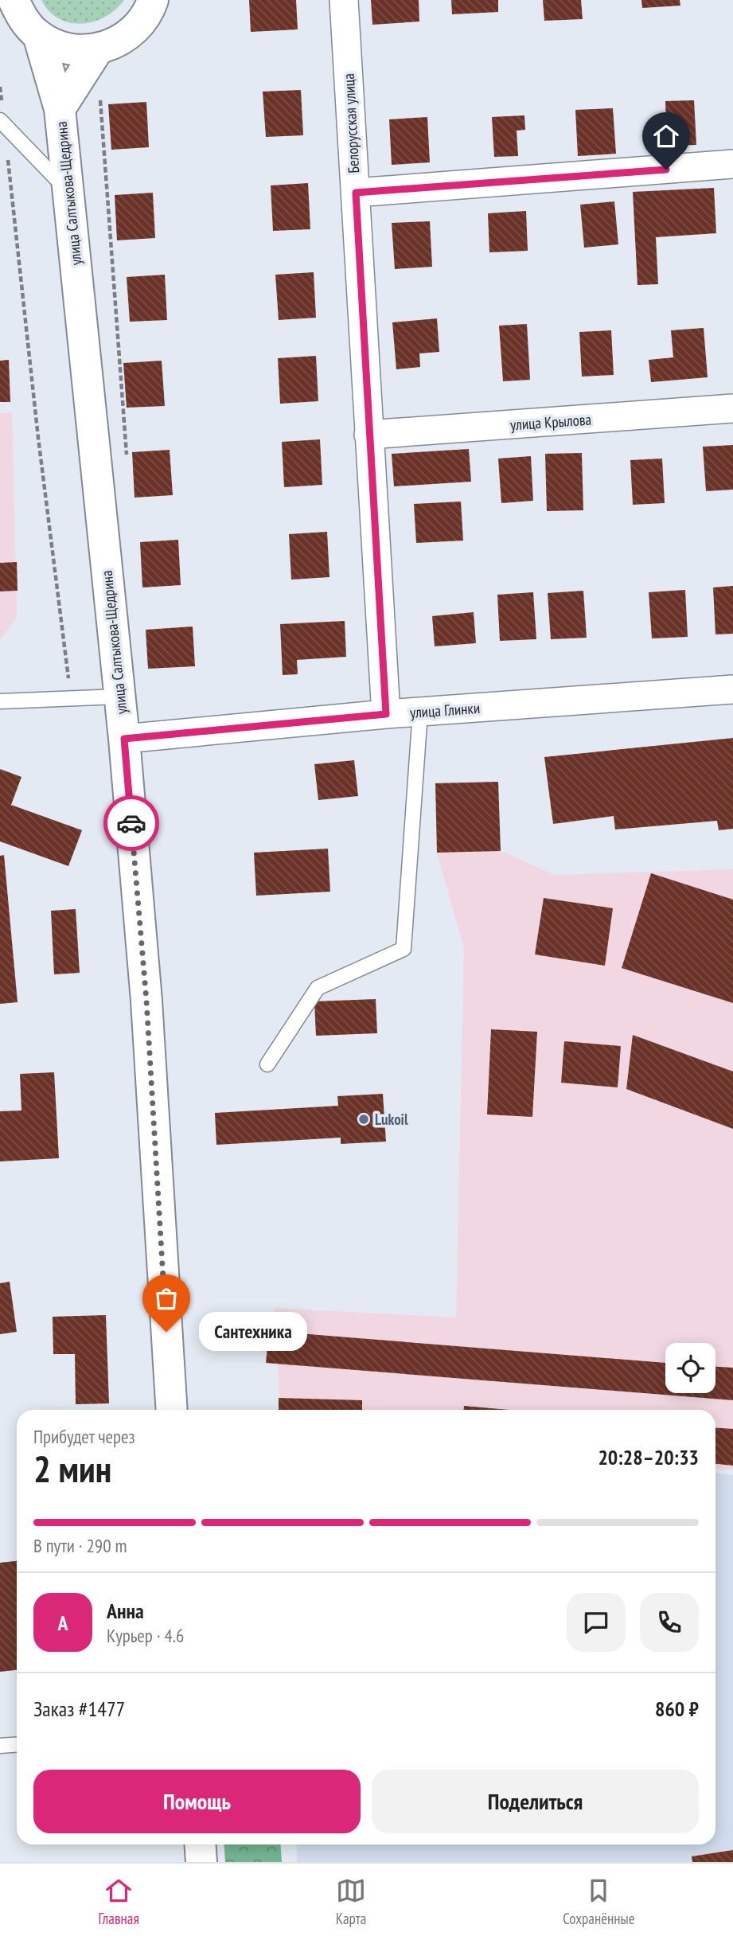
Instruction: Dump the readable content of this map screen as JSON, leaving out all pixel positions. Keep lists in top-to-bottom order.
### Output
{
  "streets": {
    "main road": ["улица Салтыкова-Щедрина"],
    "street": ["Белорусская улица", "улица Крылова", "улица Глинки"]
  },
  "crossings": [
    ["Белорусская улица", "улица Крылова"],
    ["Белорусская улица", "улица Глинки"],
    ["улица Салтыкова-Щедрина", "улица Глинки"]
  ],
  "places": ["Lukoil", "Сантехника"],
  "page": {
    "bubble": "Сантехника",
    "heading": ["2 мин", "Прибудет через", "20:28–20:33"],
    "panel": [
      "Анна",
      "Курьер · 4.6",
      "Заказ #1477",
      "860 ₽"
    ],
    "bar": "В пути · 290 m",
    "round": "А",
    "buttons": ["Помощь", "Поделиться"],
    "tabs": ["Главная", "Карта", "Сохранённые"]
  }
}
